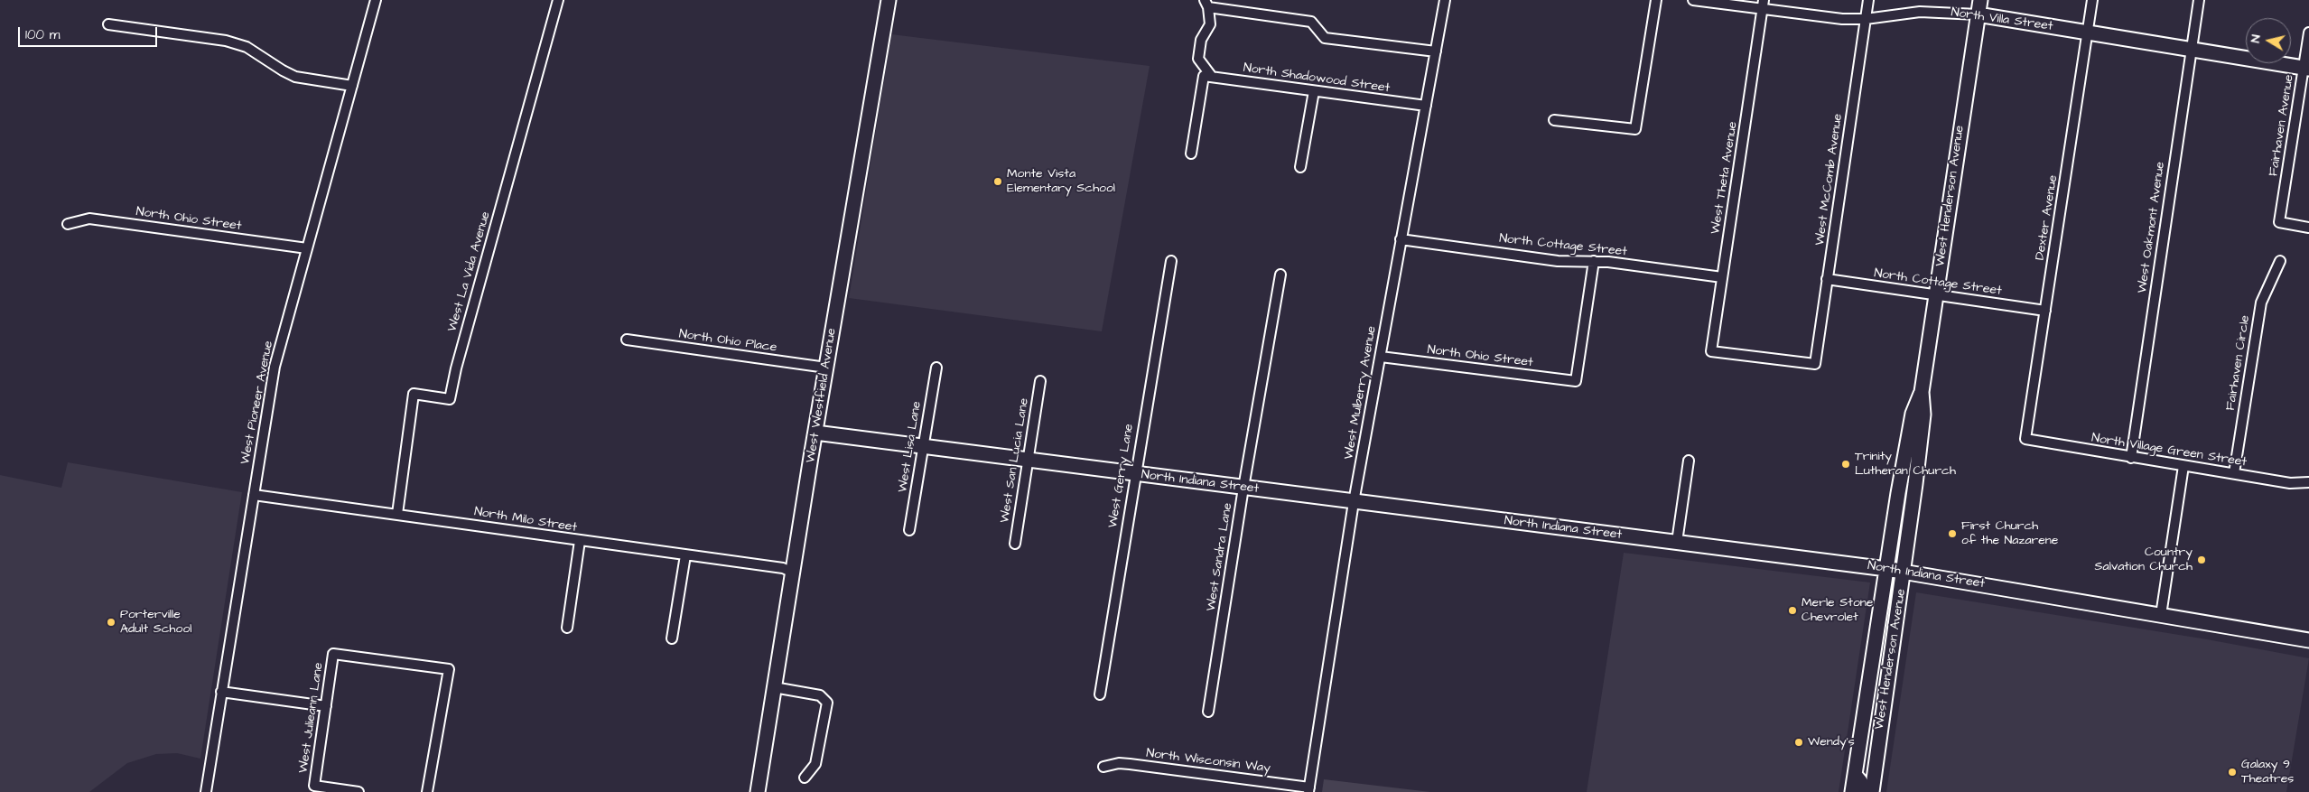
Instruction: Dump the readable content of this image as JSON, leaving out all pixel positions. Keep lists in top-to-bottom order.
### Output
{
  "streets": {
    "street": [
      "North Villa Street",
      "North Shadowood Street",
      "Fairhaven Avenue",
      "West Theta Avenue",
      "West McComb Avenue",
      "West Henderson Avenue",
      "Dexter Avenue",
      "North Ohio Street",
      "West Oakmont Avenue",
      "North Cottage Street",
      "West La Vida Avenue",
      "North Ohio Place",
      "Fairhaven Circle",
      "West Mulberry Avenue",
      "West Westfield Avenue",
      "West Pioneer Avenue",
      "West Lisa Lane",
      "North Village Green Street",
      "West San Lucia Lane",
      "West Gerry Lane",
      "North Indiana Street",
      "North Milo Street",
      "West Sandra Lane",
      "West Julieann Lane",
      "North Wisconsin Way"
    ]
  },
  "crossings": [
    ["North Villa Street", "Fairhaven Avenue"],
    ["North Villa Street", "West Theta Avenue"],
    ["North Villa Street", "West McComb Avenue"],
    ["North Villa Street", "West Henderson Avenue"],
    ["North Villa Street", "Dexter Avenue"],
    ["North Villa Street", "West Oakmont Avenue"],
    ["North Shadowood Street", "West Mulberry Avenue"],
    ["West Theta Avenue", "West McComb Avenue"],
    ["West Theta Avenue", "North Cottage Street"],
    ["West McComb Avenue", "North Cottage Street"],
    ["West Henderson Avenue", "North Cottage Street"],
    ["West Henderson Avenue", "North Indiana Street"],
    ["Dexter Avenue", "North Cottage Street"],
    ["Dexter Avenue", "North Village Green Street"],
    ["North Ohio Street", "North Cottage Street"],
    ["North Ohio Street", "West Mulberry Avenue"],
    ["North Ohio Street", "West Pioneer Avenue"],
    ["West Oakmont Avenue", "North Village Green Street"],
    ["North Cottage Street", "West Mulberry Avenue"],
    ["West La Vida Avenue", "North Milo Street"],
    ["North Ohio Place", "West Westfield Avenue"],
    ["Fairhaven Circle", "North Village Green Street"],
    ["West Mulberry Avenue", "North Indiana Street"],
    ["West Mulberry Avenue", "North Wisconsin Way"],
    ["West Westfield Avenue", "North Indiana Street"],
    ["West Westfield Avenue", "North Milo Street"],
    ["West Pioneer Avenue", "North Milo Street"],
    ["West Lisa Lane", "North Indiana Street"],
    ["West San Lucia Lane", "North Indiana Street"],
    ["West Gerry Lane", "North Indiana Street"],
    ["North Indiana Street", "West Sandra Lane"]
  ],
  "places": [
    "Monte Vista Elementary School",
    "Trinity Lutheran Church",
    "First Church of the Nazarene",
    "Country Salvation Church",
    "Merle Stone Chevrolet",
    "Porterville Adult School",
    "Wendy's",
    "Galaxy 9 Theatres"
  ],
  "scale_bar": "100 m",
  "north": "left"
}
